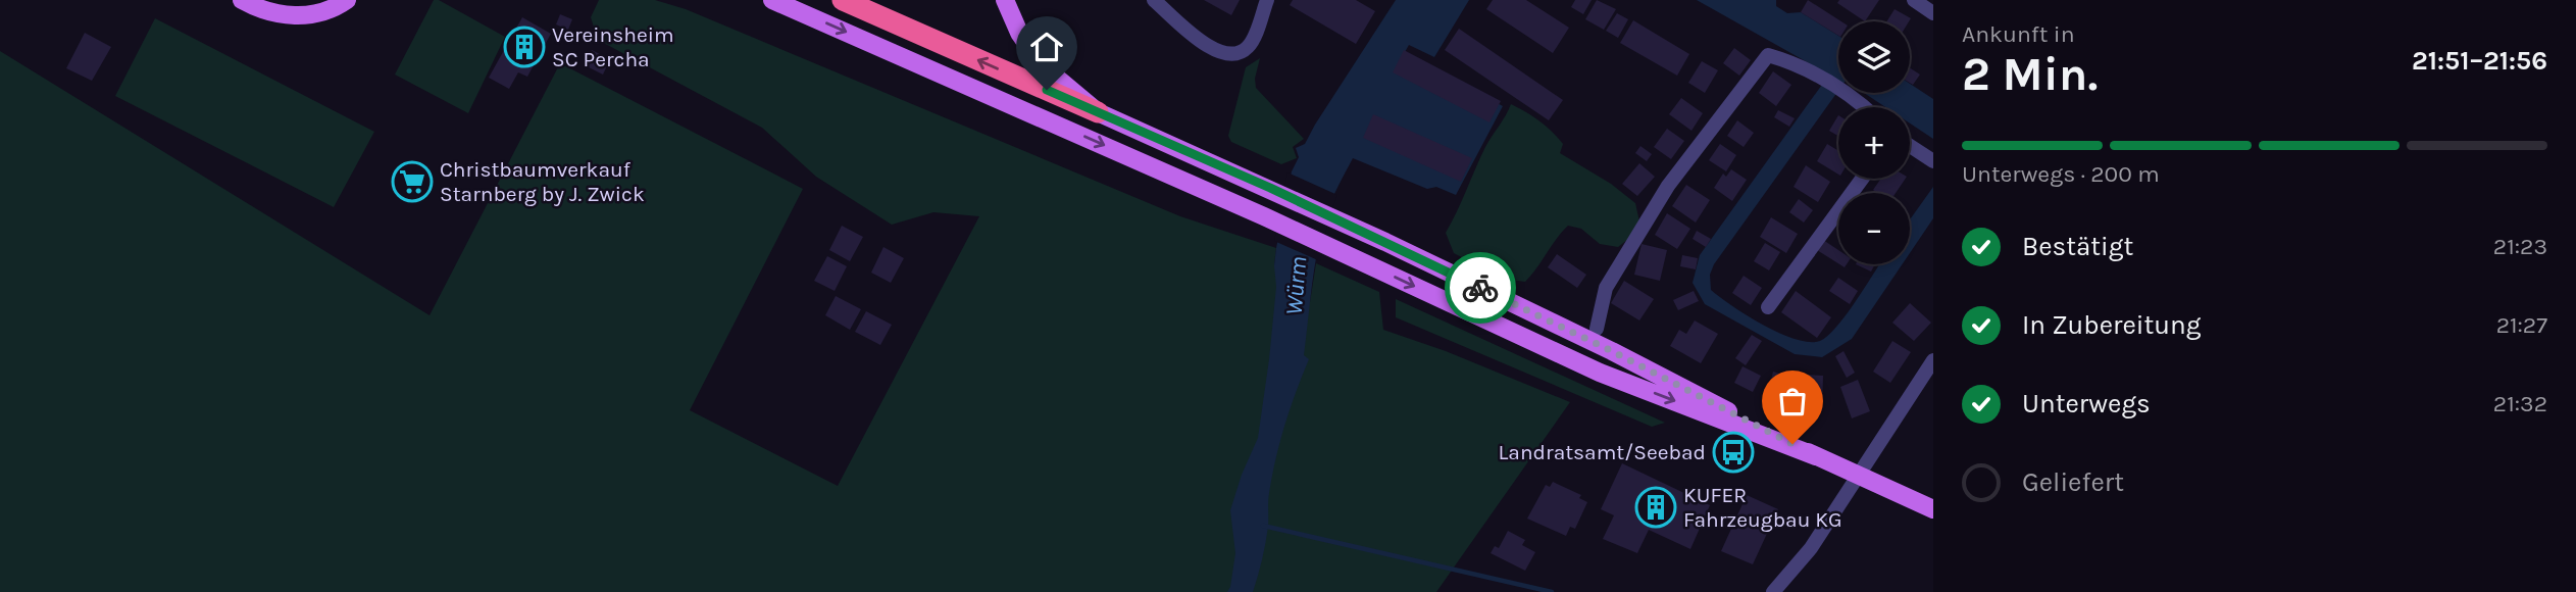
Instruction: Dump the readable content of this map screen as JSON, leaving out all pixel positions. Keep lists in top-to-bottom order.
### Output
{
  "water": ["Würm"],
  "places": {
    "building": ["Vereinsheim SC Percha", "KUFER Fahrzeugbau KG"],
    "supermarket": ["Christbaumverkauf Starnberg by J. Zwick"],
    "bus stop": ["Landratsamt/Seebad"]
  },
  "page": {
    "heading": ["2 Min.", "Ankunft in", "21:51–21:56"],
    "map_buttons": ["+", "−"],
    "bar": "Unterwegs · 200 m",
    "list": [
      ["Bestätigt", "21:23"],
      ["In Zubereitung", "21:27"],
      ["Unterwegs", "21:32"],
      "Geliefert"
    ]
  }
}
